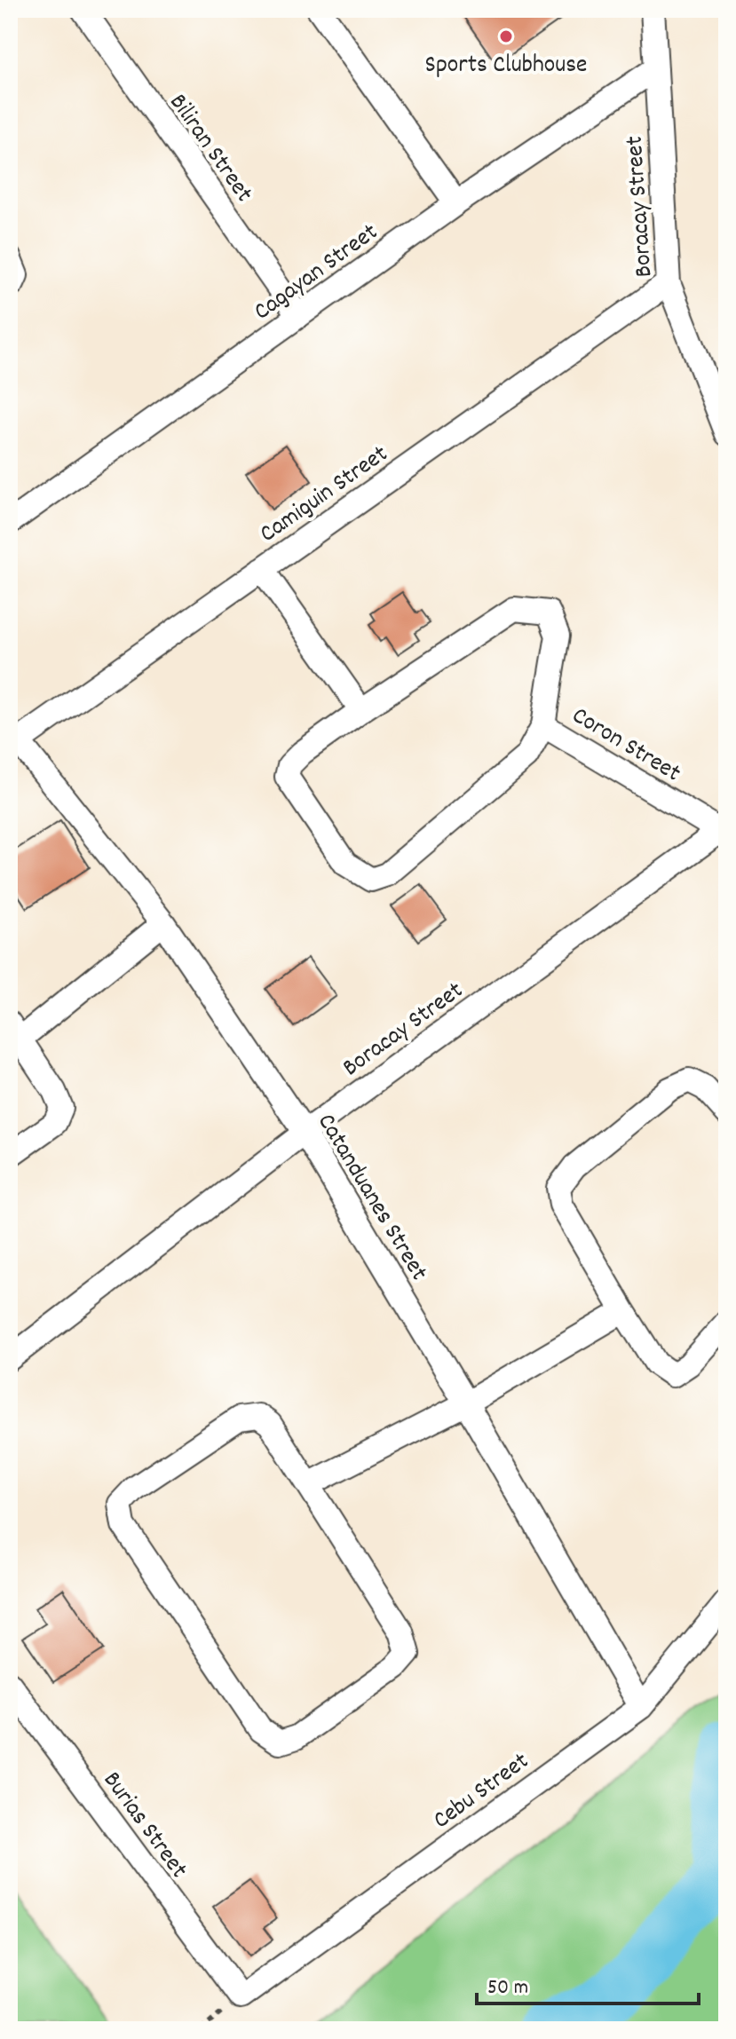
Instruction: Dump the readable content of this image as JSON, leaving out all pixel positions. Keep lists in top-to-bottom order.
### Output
{
  "streets": {
    "street": [
      "Biliran Street",
      "Boracay Street",
      "Cagayan Street",
      "Camiguin Street",
      "Coron Street",
      "Catanduanes Street",
      "Cebu Street",
      "Burias Street"
    ]
  },
  "crossings": [
    ["Biliran Street", "Cagayan Street"],
    ["Boracay Street", "Cagayan Street"],
    ["Boracay Street", "Camiguin Street"],
    ["Boracay Street", "Coron Street"],
    ["Boracay Street", "Catanduanes Street"],
    ["Camiguin Street", "Catanduanes Street"],
    ["Catanduanes Street", "Cebu Street"],
    ["Cebu Street", "Burias Street"]
  ],
  "places": ["Sports Clubhouse"],
  "scale_bar": "50 m"
}
